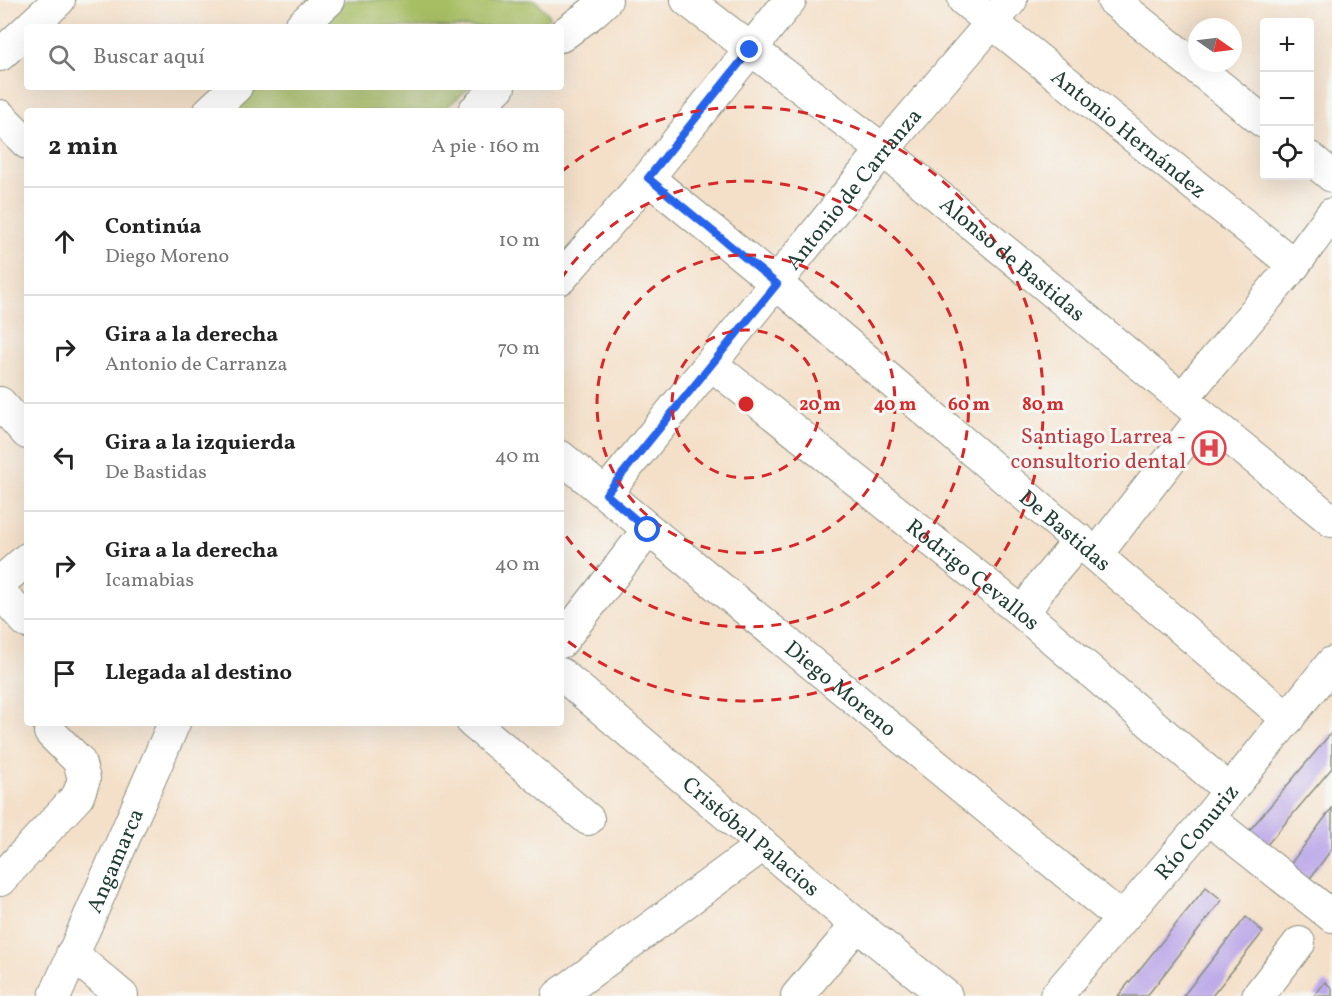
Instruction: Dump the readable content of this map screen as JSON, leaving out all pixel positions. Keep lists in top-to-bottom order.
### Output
{
  "streets": {
    "street": [
      "Antonio Hernández",
      "Antonio de Carranza",
      "Alonso de Bastidas",
      "De Bastidas",
      "Rodrigo Cevallos",
      "Diego Moreno",
      "Río Conuriz",
      "Cristóbal Palacios",
      "Angamarca"
    ]
  },
  "crossings": [
    ["Antonio Hernández", "Antonio de Carranza"],
    ["Antonio de Carranza", "Alonso de Bastidas"],
    ["Antonio de Carranza", "De Bastidas"],
    ["Antonio de Carranza", "Rodrigo Cevallos"],
    ["Antonio de Carranza", "Diego Moreno"],
    ["De Bastidas", "Río Conuriz"],
    ["Rodrigo Cevallos", "Río Conuriz"],
    ["Diego Moreno", "Río Conuriz"]
  ],
  "places": {
    "hospital": ["Santiago Larrea - consultorio dental"]
  },
  "north": "right",
  "page": {
    "map_buttons": ["+", "−"],
    "search": "Buscar aquí",
    "heading": ["2 min", "A pie · 160 m"],
    "list": [
      ["Continúa", "Diego Moreno", "10 m"],
      ["Gira a la derecha", "Antonio de Carranza", "70 m"],
      ["Gira a la izquierda", "De Bastidas", "40 m"],
      ["Gira a la derecha", "Icamabias", "40 m"],
      "Llegada al destino"
    ]
  },
  "rings": [
    "20 m",
    "40 m",
    "60 m",
    "80 m"
  ]
}
